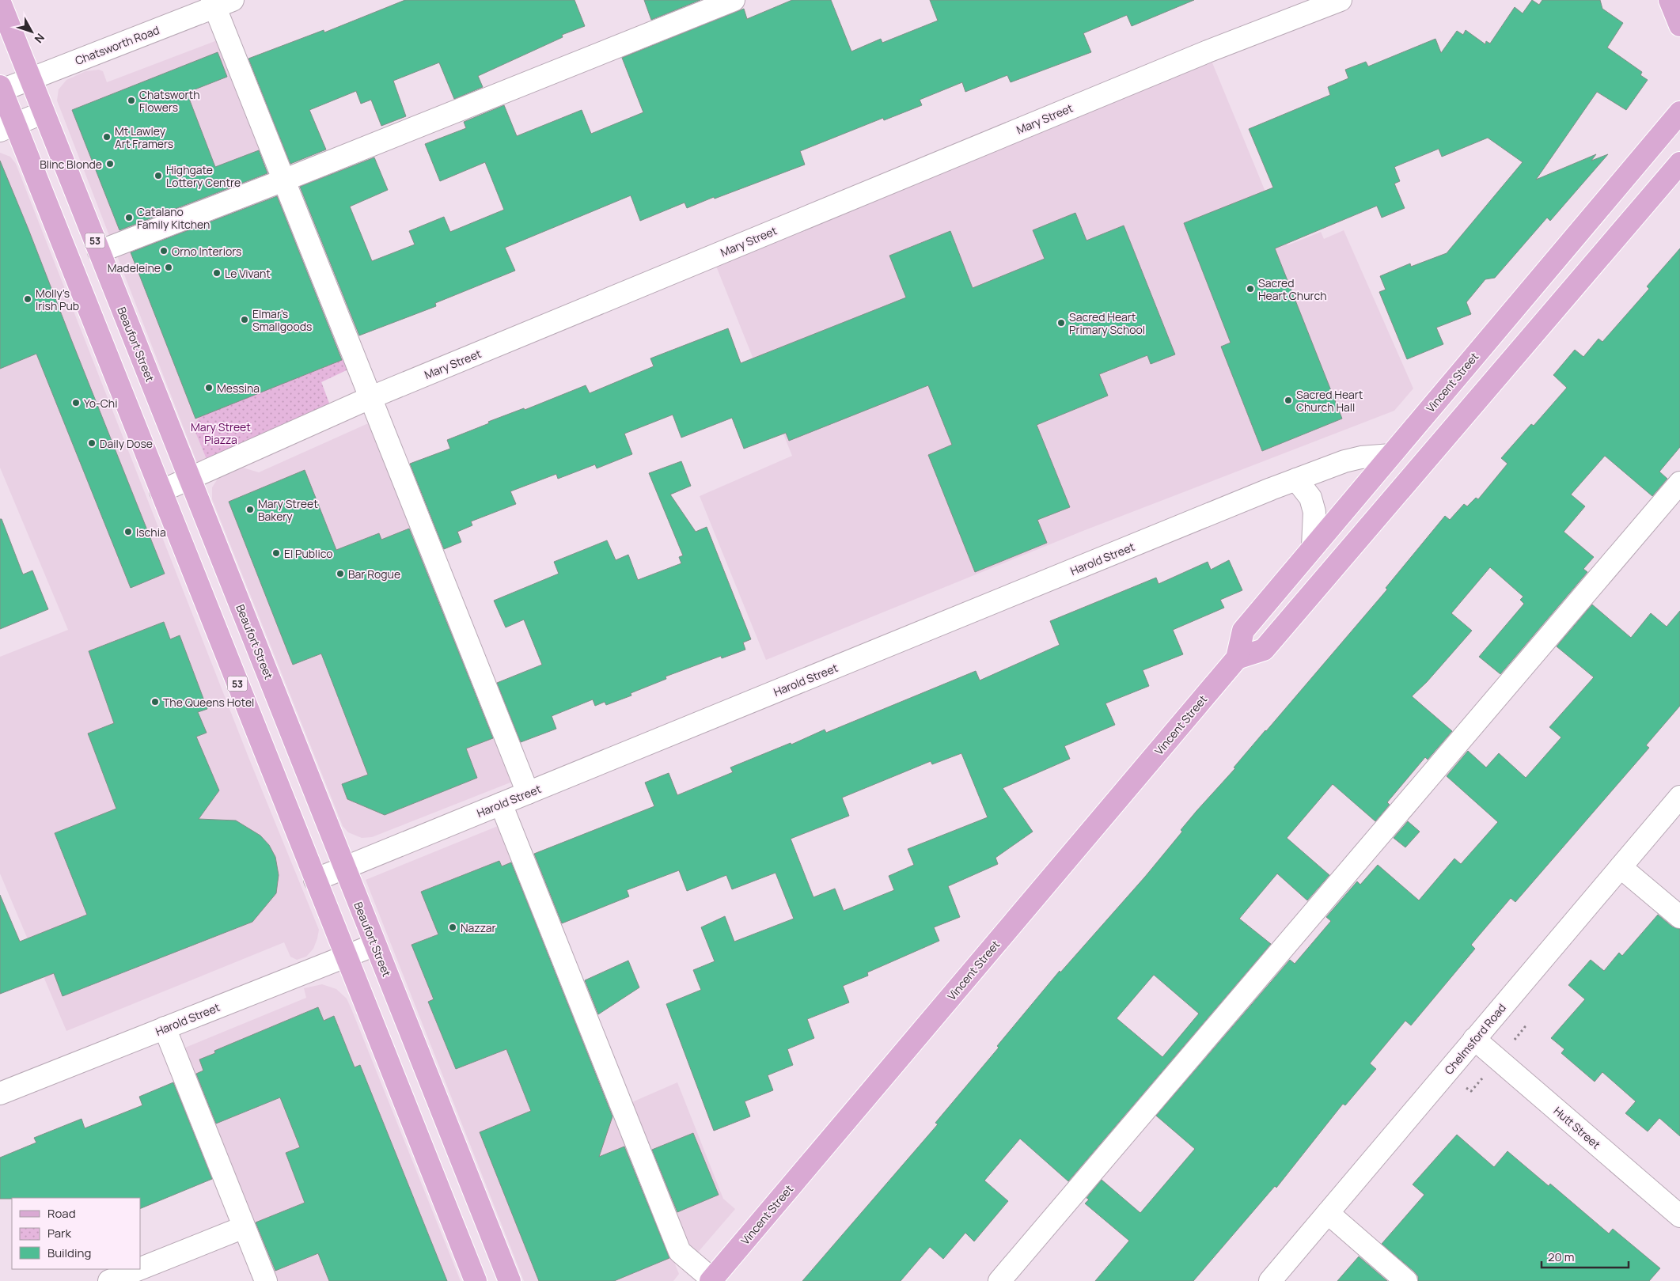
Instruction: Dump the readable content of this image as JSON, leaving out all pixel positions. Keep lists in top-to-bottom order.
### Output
{
  "streets": {
    "main road": ["53", "Beaufort Street", "Vincent Street"],
    "street": [
      "Chatsworth Road",
      "Mary Street",
      "Harold Street",
      "Chelmsford Road",
      "Hutt Street"
    ]
  },
  "crossings": [
    ["Chatsworth Road", "53"],
    ["Chatsworth Road", "Beaufort Street"],
    ["Mary Street", "53"],
    ["Mary Street", "Beaufort Street"],
    ["53", "Harold Street"],
    ["Beaufort Street", "Harold Street"],
    ["Vincent Street", "Harold Street"],
    ["Chelmsford Road", "Hutt Street"]
  ],
  "parks": ["Mary Street Piazza"],
  "places": [
    "Chatsworth Flowers",
    "Mt Lawley Art Framers",
    "Blinc Blonde",
    "Highgate Lottery Centre",
    "Catalano Family Kitchen",
    "Orno Interiors",
    "Madeleine",
    "Le Vivant",
    "Sacred Heart Church",
    "Molly's Irish Pub",
    "Elmar's Smallgoods",
    "Sacred Heart Primary School",
    "Messina",
    "Sacred Heart Church Hall",
    "Yo-Chi",
    "Daily Dose",
    "Mary Street Bakery",
    "Ischia",
    "El Publico",
    "Bar Rogue",
    "The Queens Hotel",
    "Nazzar"
  ],
  "legend": ["Road", "Park", "Building"],
  "scale_bar": "20 m",
  "north": "bottom right"
}
